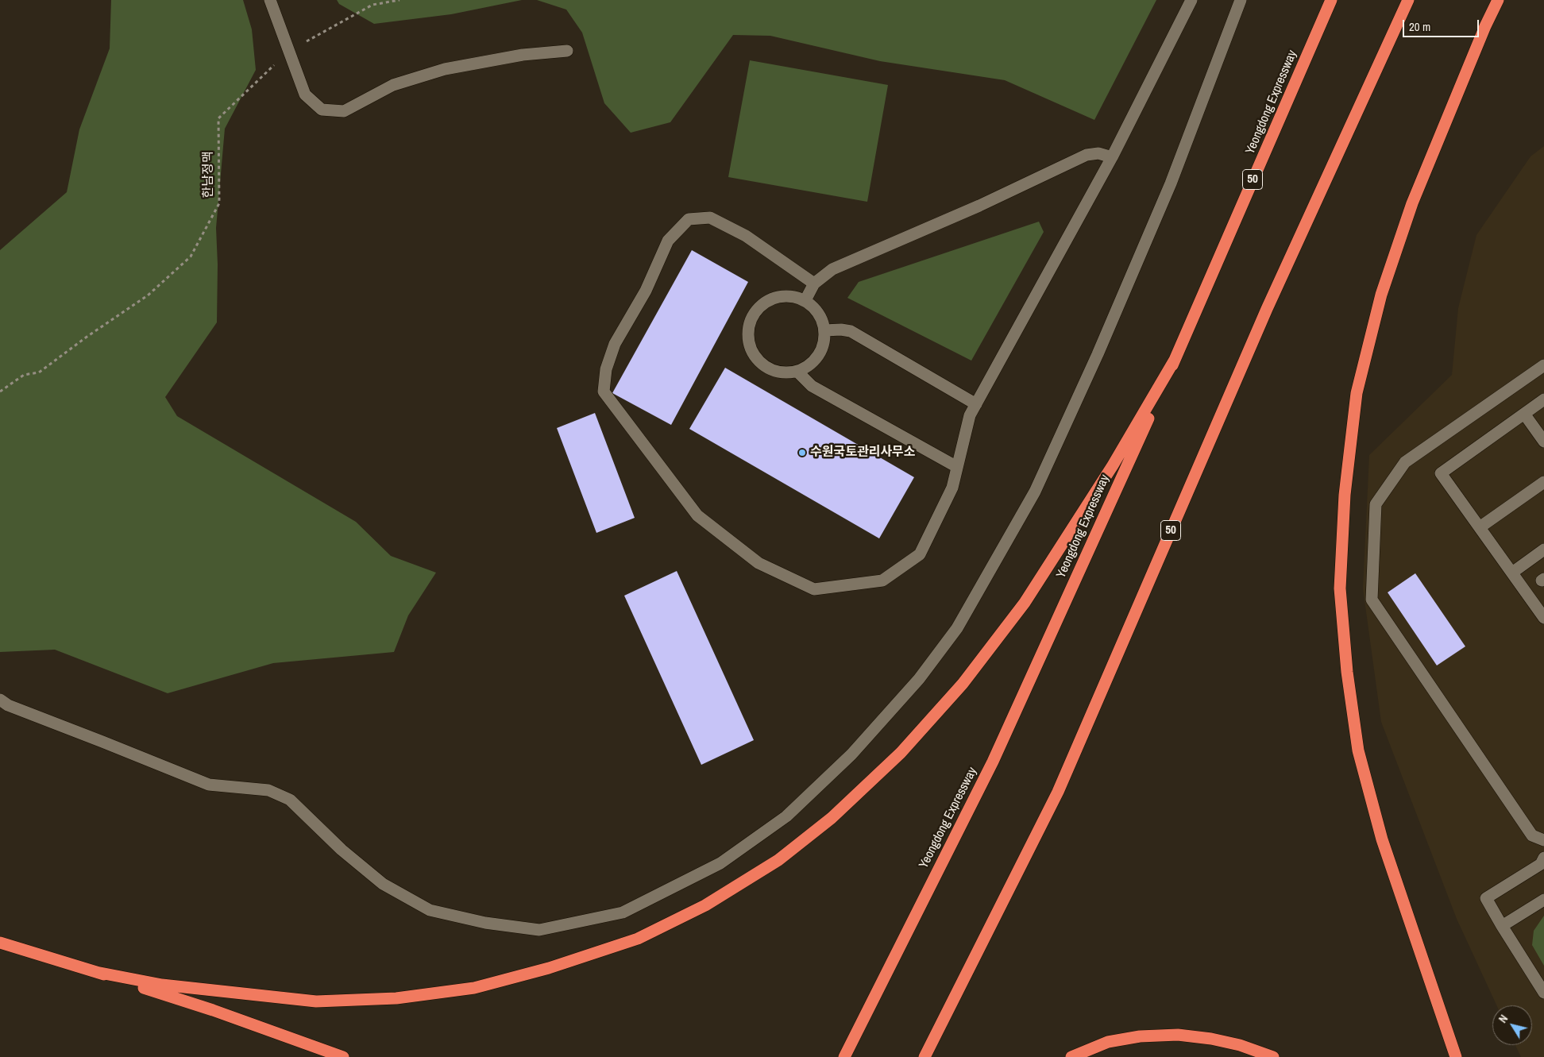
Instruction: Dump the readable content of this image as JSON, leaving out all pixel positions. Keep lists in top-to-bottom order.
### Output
{
  "streets": {
    "highway": ["Yeongdong Expressway", "50"],
    "path": ["한남정맥"]
  },
  "places": ["수원국토관리사무소"],
  "scale_bar": "20 m",
  "north": "top left"
}
